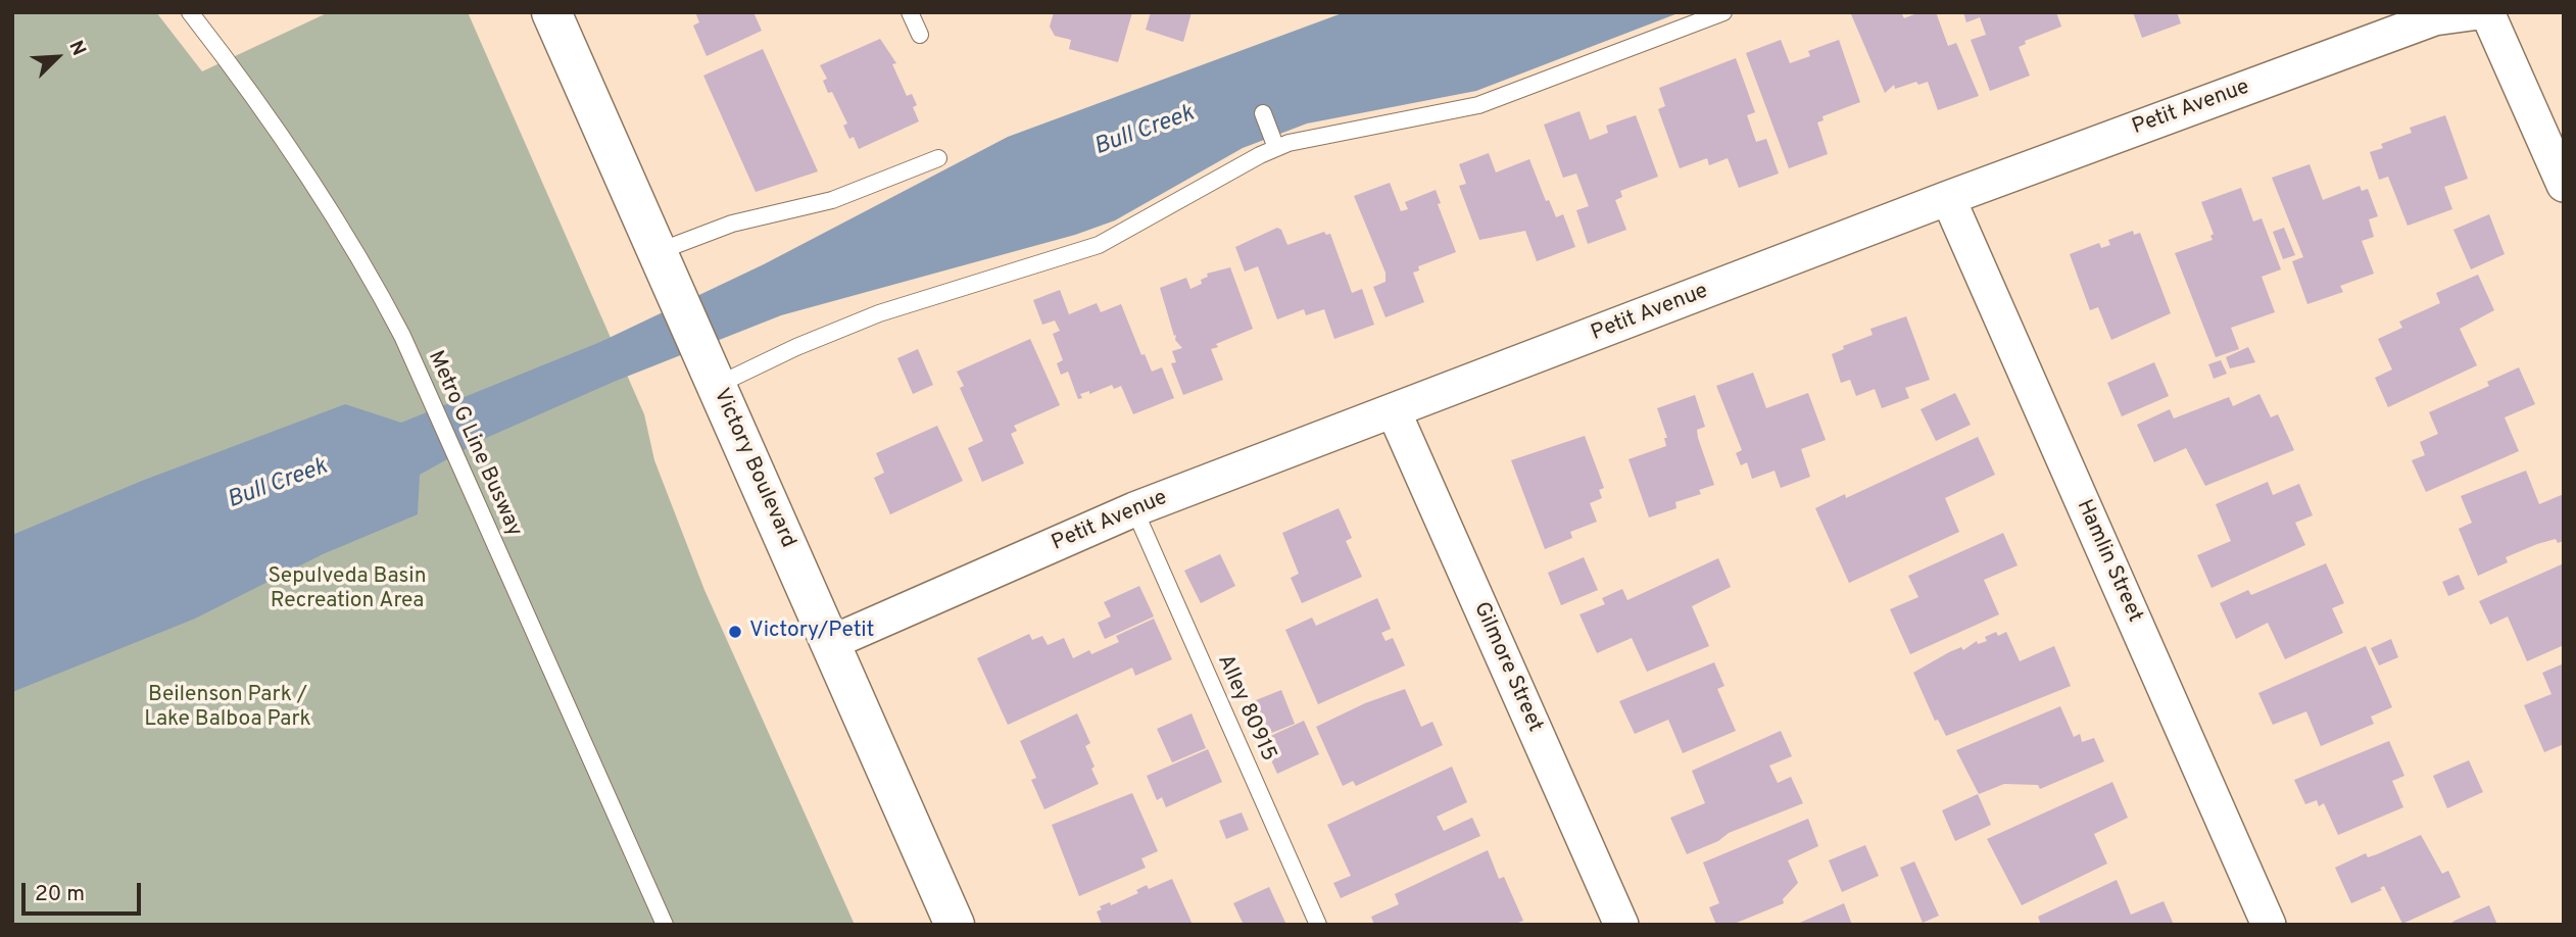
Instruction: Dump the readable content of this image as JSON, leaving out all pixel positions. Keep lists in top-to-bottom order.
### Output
{
  "streets": {
    "main road": ["Victory Boulevard"],
    "street": ["Petit Avenue", "Hamlin Street", "Gilmore Street"],
    "lane": ["Metro G Line Busway", "Alley 80915"]
  },
  "crossings": [
    ["Petit Avenue", "Victory Boulevard"],
    ["Petit Avenue", "Hamlin Street"],
    ["Petit Avenue", "Gilmore Street"],
    ["Petit Avenue", "Alley 80915"]
  ],
  "water": ["Bull Creek"],
  "parks": ["Sepulveda Basin Recreation Area", "Beilenson Park / Lake Balboa Park"],
  "places": ["Victory/Petit"],
  "scale_bar": "20 m",
  "north": "top right"
}
